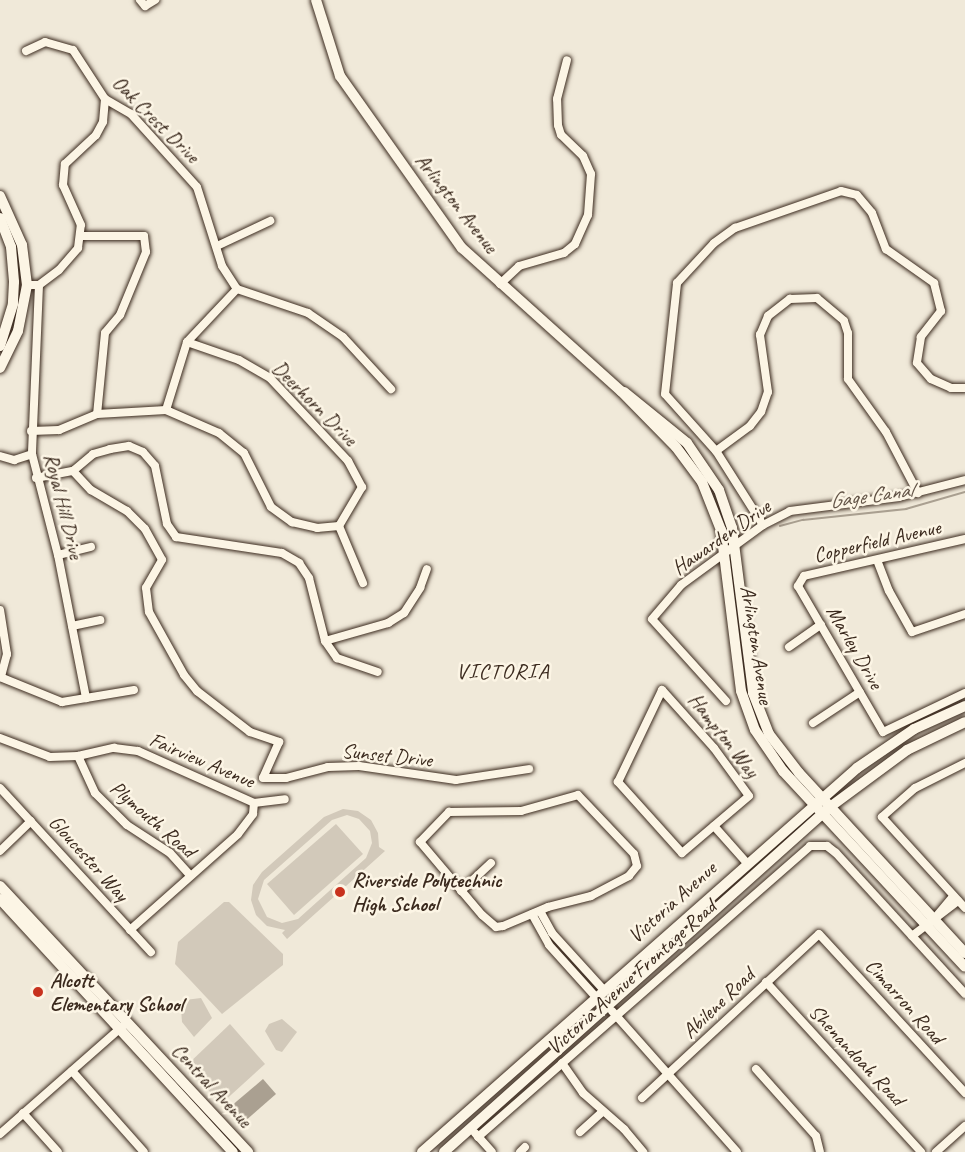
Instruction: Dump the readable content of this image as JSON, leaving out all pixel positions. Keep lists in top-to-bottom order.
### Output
{
  "streets": {
    "main road": ["Arlington Avenue", "Victoria Avenue", "Central Avenue"],
    "street": [
      "Oak Crest Drive",
      "Deerhorn Drive",
      "Royal Hill Drive",
      "Hawarden Drive",
      "Copperfield Avenue",
      "Marley Drive",
      "Hampton Way",
      "Sunset Drive",
      "Fairview Avenue",
      "Plymouth Road",
      "Gloucester Way",
      "Victoria Avenue Frontage Road",
      "Cimarron Road",
      "Abilene Road",
      "Shenandoah Road"
    ]
  },
  "crossings": [
    ["Arlington Avenue", "Hawarden Drive"],
    ["Arlington Avenue", "Victoria Avenue"],
    ["Copperfield Avenue", "Marley Drive"],
    ["Fairview Avenue", "Plymouth Road"],
    ["Victoria Avenue", "Victoria Avenue Frontage Road"],
    ["Cimarron Road", "Abilene Road"],
    ["Abilene Road", "Shenandoah Road"]
  ],
  "districts": ["VICTORIA"],
  "water": ["Gage Canal"],
  "places": ["Riverside Polytechnic High School", "Alcott Elementary School"]
}
